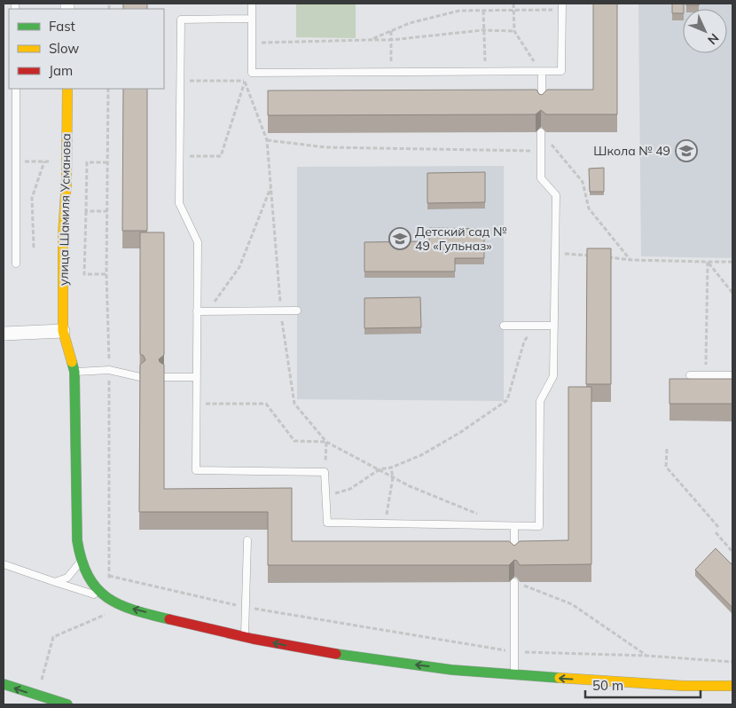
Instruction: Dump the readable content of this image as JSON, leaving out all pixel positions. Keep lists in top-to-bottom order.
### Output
{
  "streets": {
    "street": ["улица Шамиля Усманова"]
  },
  "one_way": ["улица Шамиля Усманова"],
  "places": {
    "school or university": ["Школа № 49", "Детский сад № 49 «Гульназ»"]
  },
  "legend": ["Fast", "Slow", "Jam"],
  "scale_bar": "50 m",
  "north": "bottom right"
}
